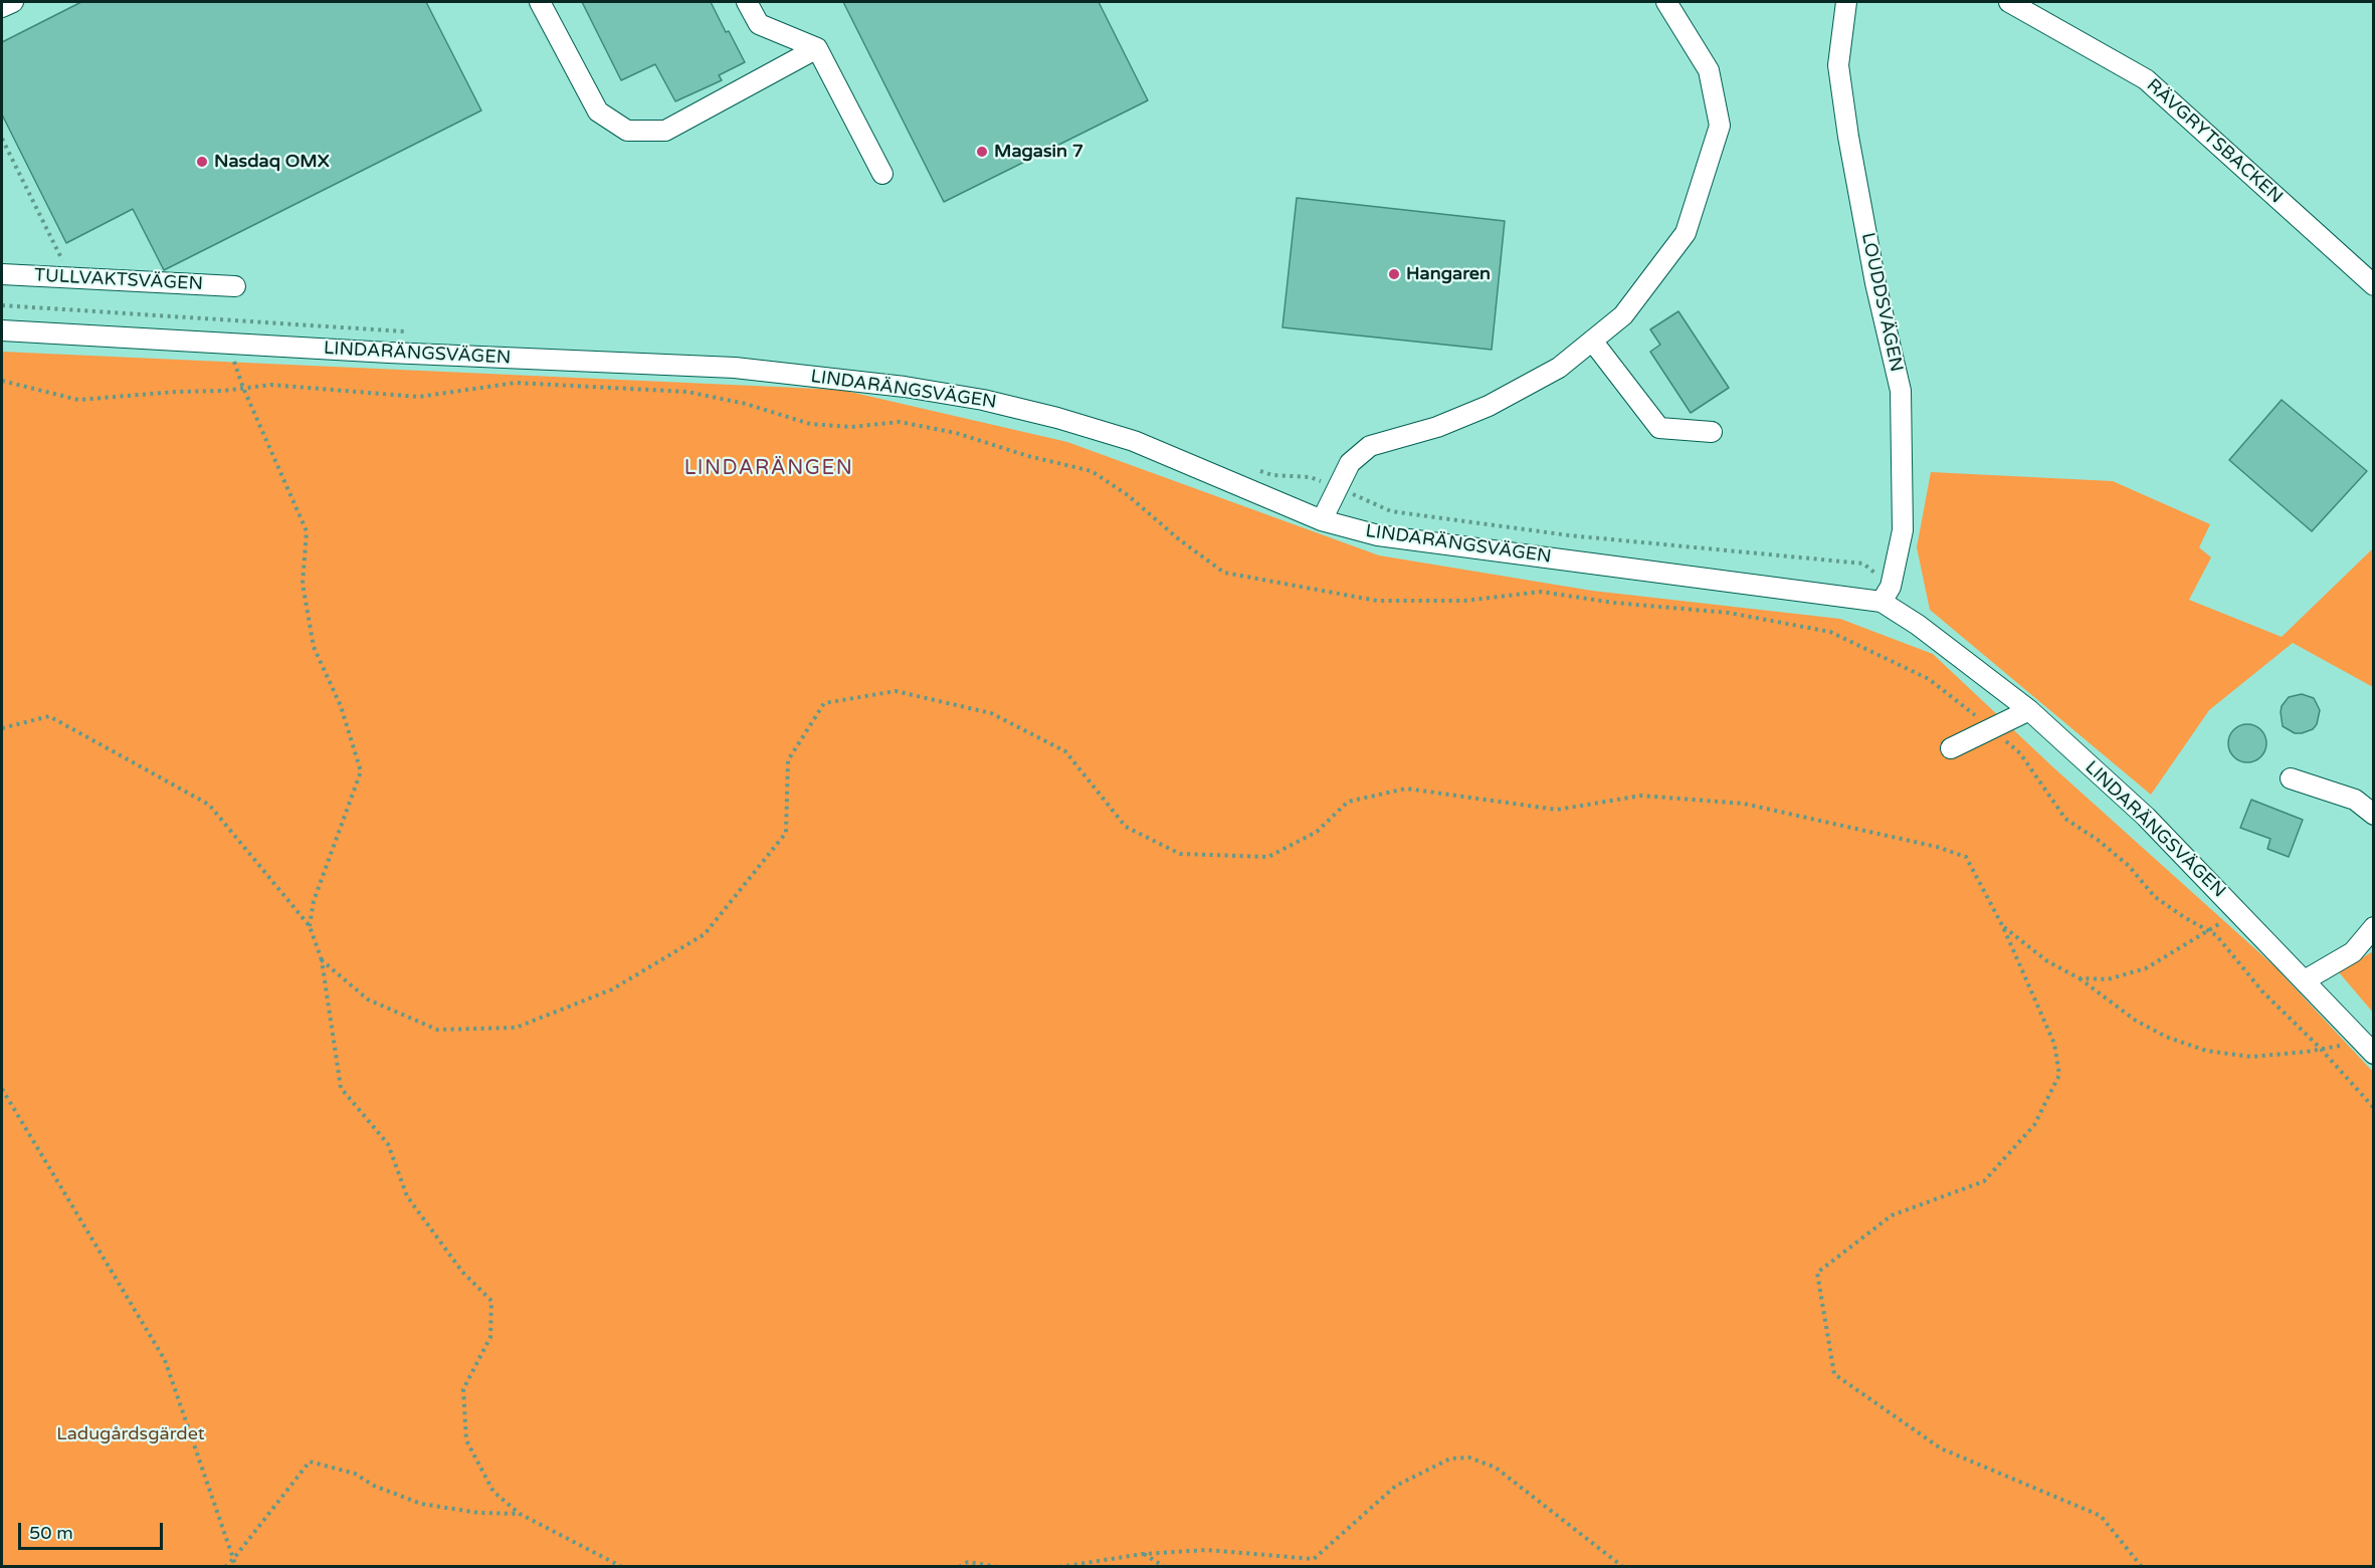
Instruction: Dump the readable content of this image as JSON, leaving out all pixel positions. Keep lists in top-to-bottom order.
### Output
{
  "streets": {
    "street": [
      "RÄVGRYTSBACKEN",
      "TULLVAKTSVÄGEN",
      "LOUDDSVÄGEN",
      "LINDARÄNGSVÄGEN"
    ]
  },
  "crossings": [
    ["LOUDDSVÄGEN", "LINDARÄNGSVÄGEN"]
  ],
  "districts": ["LINDARÄNGEN"],
  "parks": ["Ladugårdsgärdet"],
  "places": ["Magasin 7", "Nasdaq OMX", "Hangaren"],
  "scale_bar": "50 m"
}
